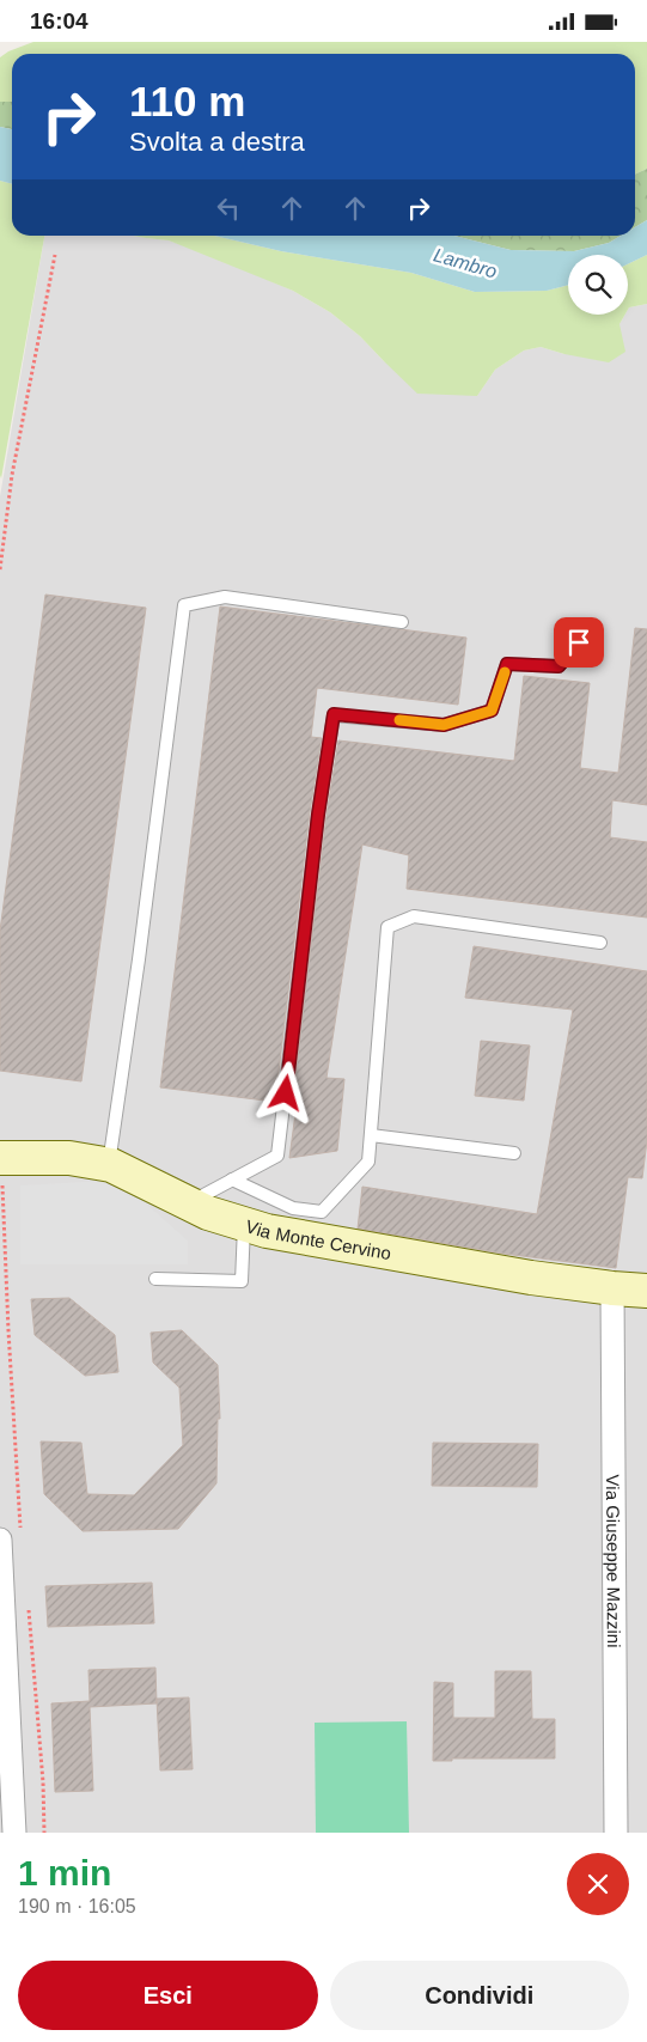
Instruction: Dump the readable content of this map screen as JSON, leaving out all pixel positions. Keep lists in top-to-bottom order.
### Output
{
  "streets": {
    "street": ["Via Monte Cervino", "Via Giuseppe Mazzini"]
  },
  "crossings": [
    ["Via Monte Cervino", "Via Giuseppe Mazzini"]
  ],
  "water": ["Lambro"],
  "page": {
    "status": "16:04",
    "turn": ["110 m", "Svolta a destra"],
    "heading": ["1 min", "190 m · 16:05"],
    "buttons": ["Esci", "Condividi"]
  }
}
